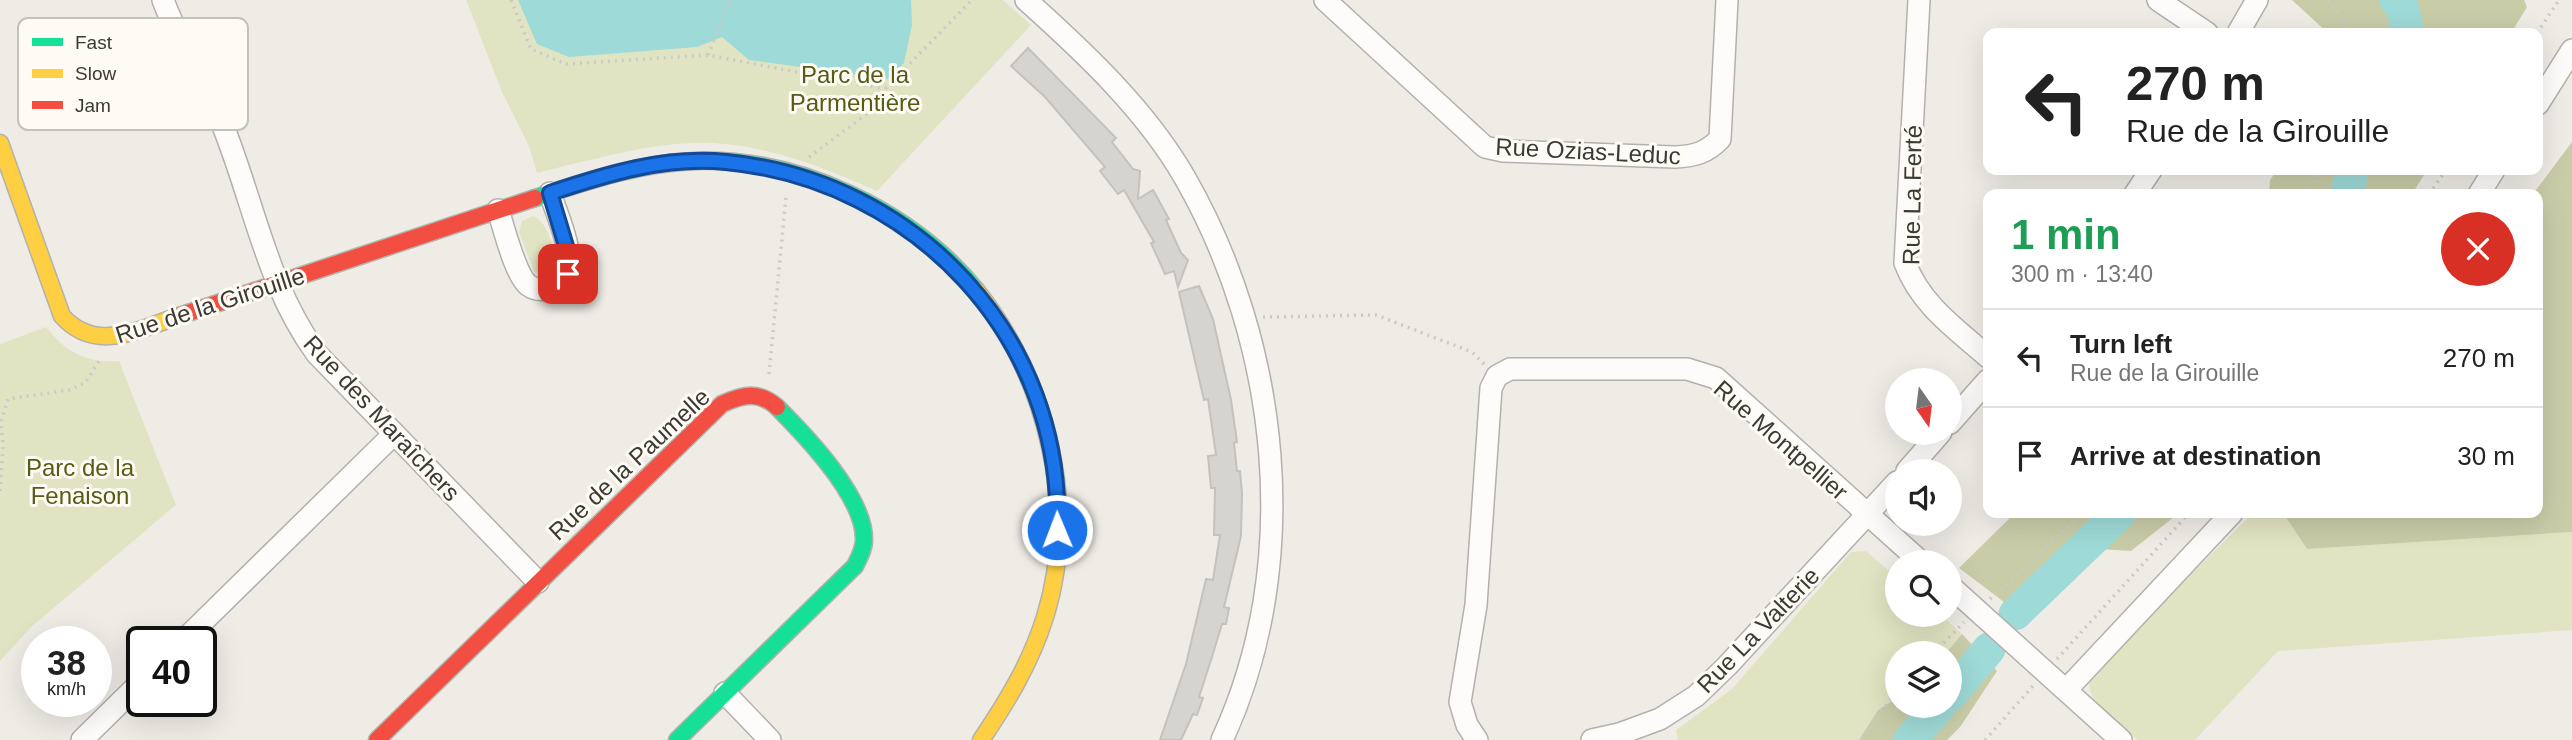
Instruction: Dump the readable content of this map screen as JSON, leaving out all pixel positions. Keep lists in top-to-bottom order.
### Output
{
  "streets": {
    "street": [
      "Rue Ozias-Leduc",
      "Rue La Ferté",
      "Rue de la Girouille",
      "Rue des Maraîchers",
      "Rue Montpellier",
      "Rue de la Paumelle",
      "Rue La Valterie"
    ]
  },
  "crossings": [
    ["Rue de la Girouille", "Rue des Maraîchers"],
    ["Rue des Maraîchers", "Rue de la Paumelle"],
    ["Rue Montpellier", "Rue La Valterie"]
  ],
  "parks": ["Parc de la Parmentière", "Parc de la Fenaison"],
  "legend": ["Fast", "Slow", "Jam"],
  "north": "bottom",
  "page": {
    "turn": ["270 m", "Rue de la Girouille"],
    "heading": ["1 min", "300 m · 13:40"],
    "list": [
      {
        "name": "Turn left",
        "note": "Rue de la Girouille",
        "value": "270 m"
      },
      {
        "name": "Arrive at destination",
        "value": "30 m"
      }
    ],
    "speed": "38 km/h",
    "limit": "40"
  }
}
